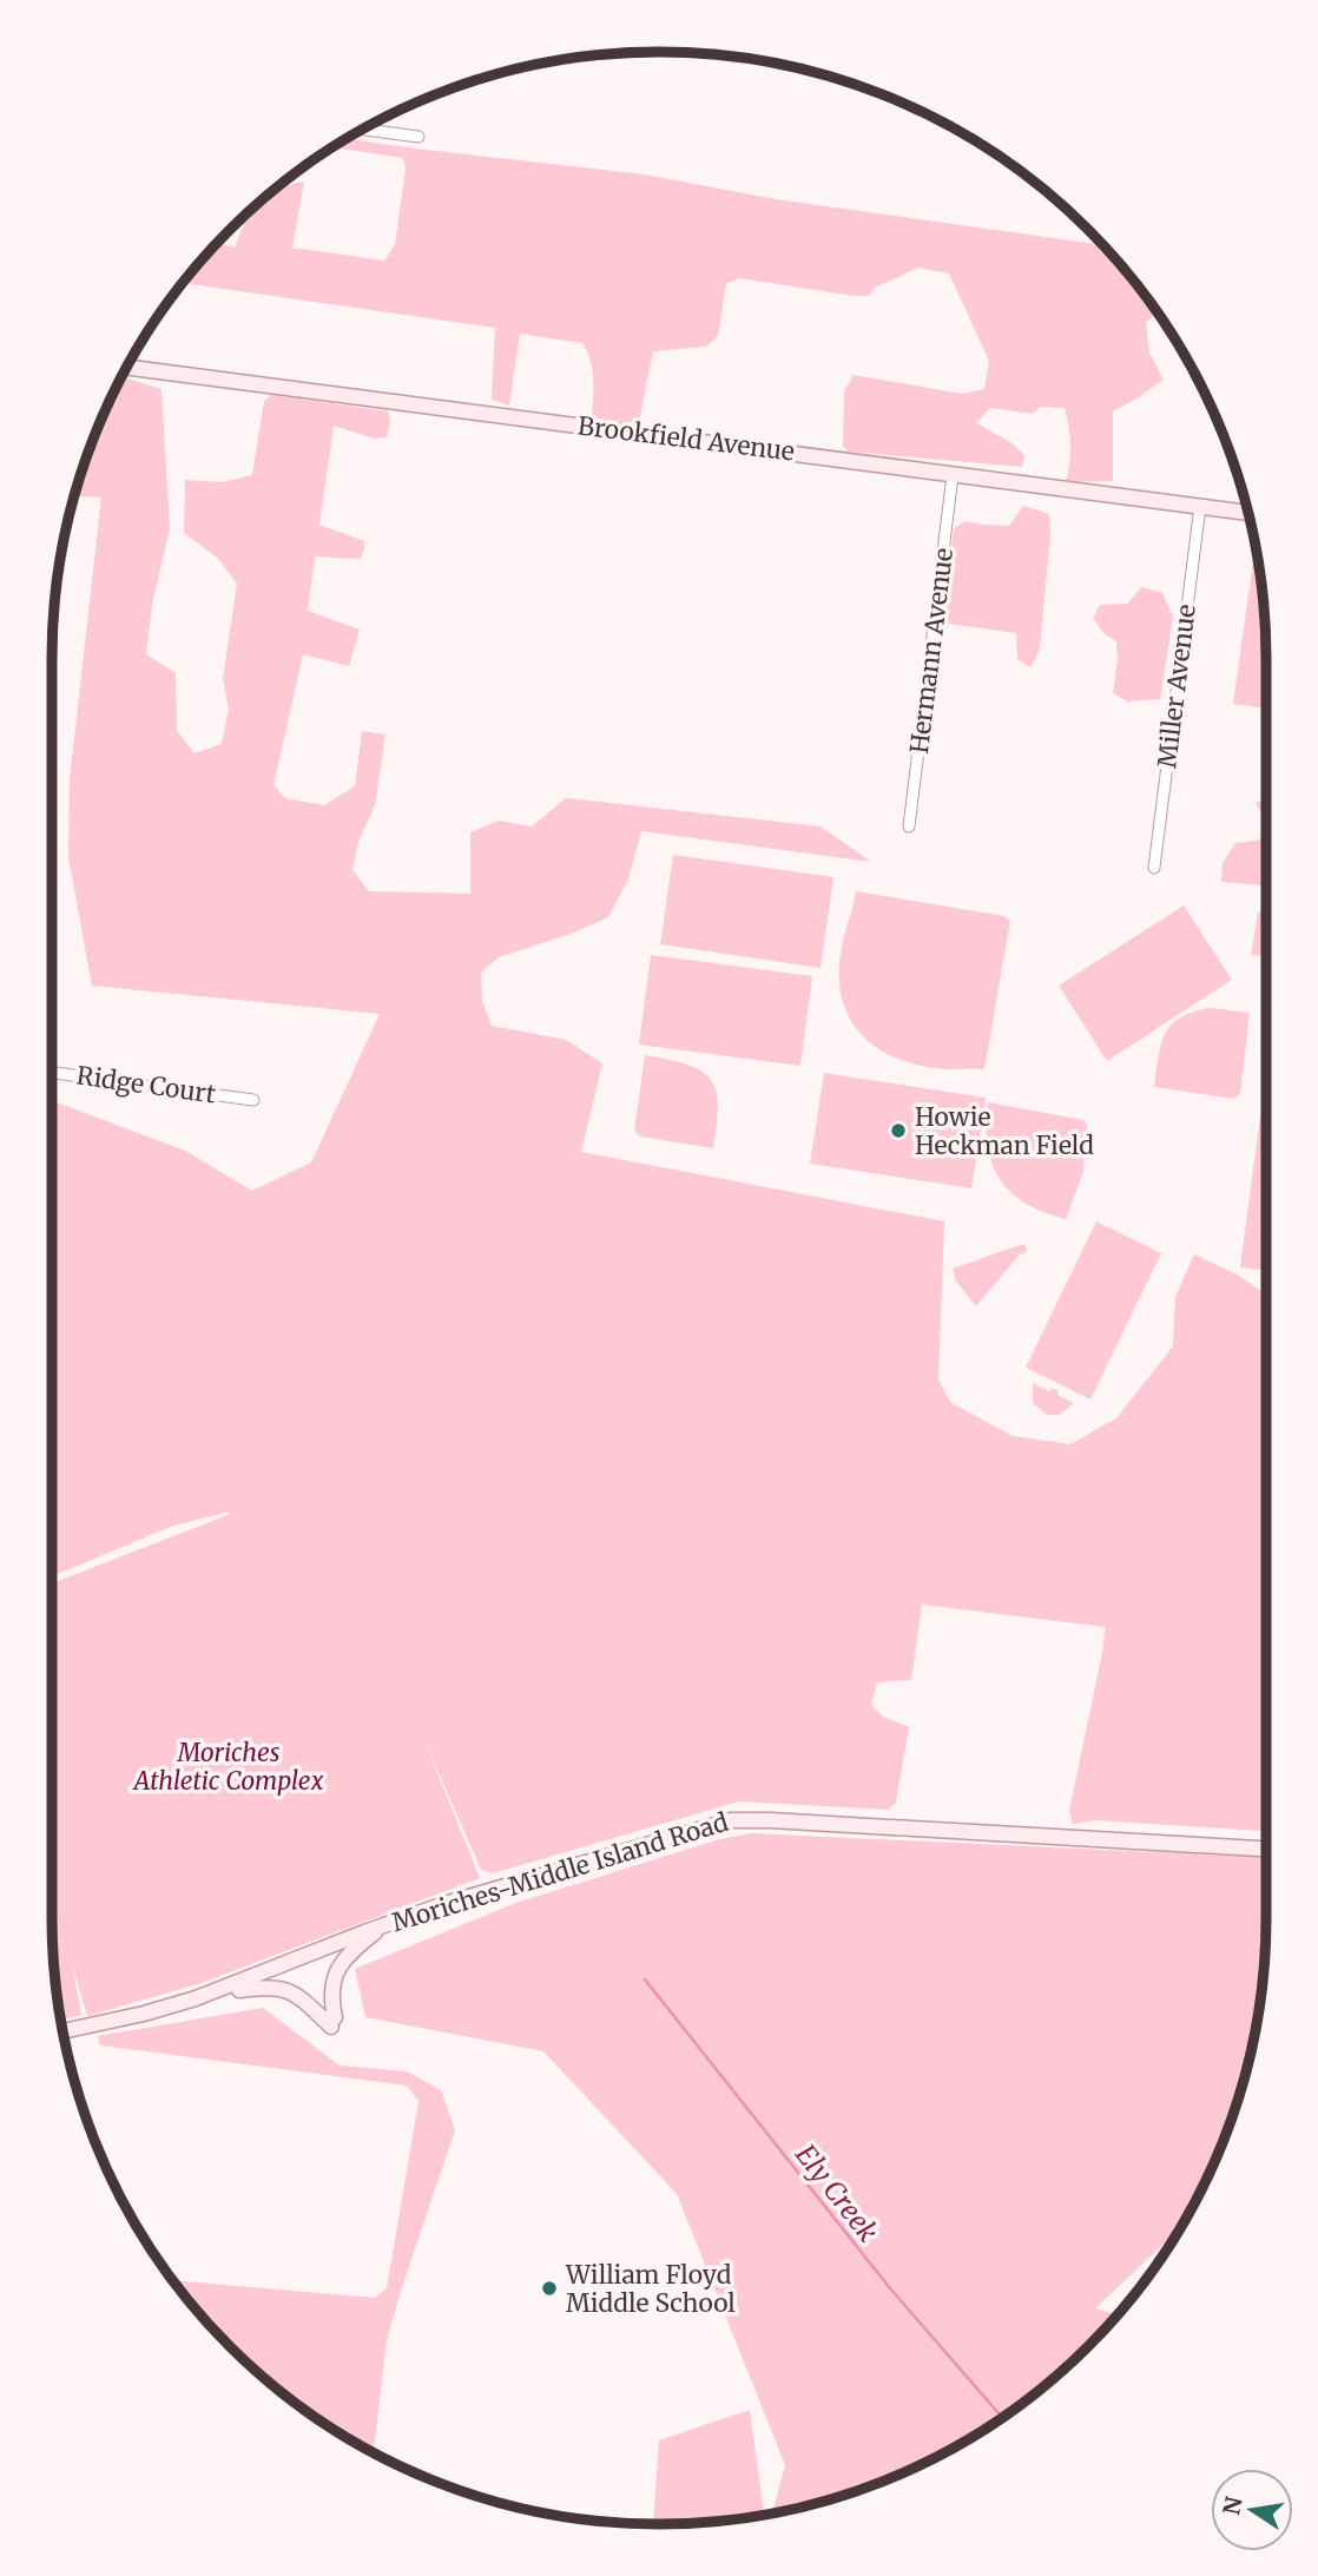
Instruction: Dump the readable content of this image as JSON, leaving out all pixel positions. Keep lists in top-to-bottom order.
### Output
{
  "streets": {
    "main road": ["Brookfield Avenue", "Moriches-Middle Island Road"],
    "street": ["Hermann Avenue", "Miller Avenue", "Ridge Court"]
  },
  "crossings": [
    ["Brookfield Avenue", "Hermann Avenue"],
    ["Brookfield Avenue", "Miller Avenue"]
  ],
  "water": ["Ely Creek"],
  "parks": ["Moriches Athletic Complex"],
  "places": ["Howie Heckman Field", "William Floyd Middle School"],
  "north": "left"
}
